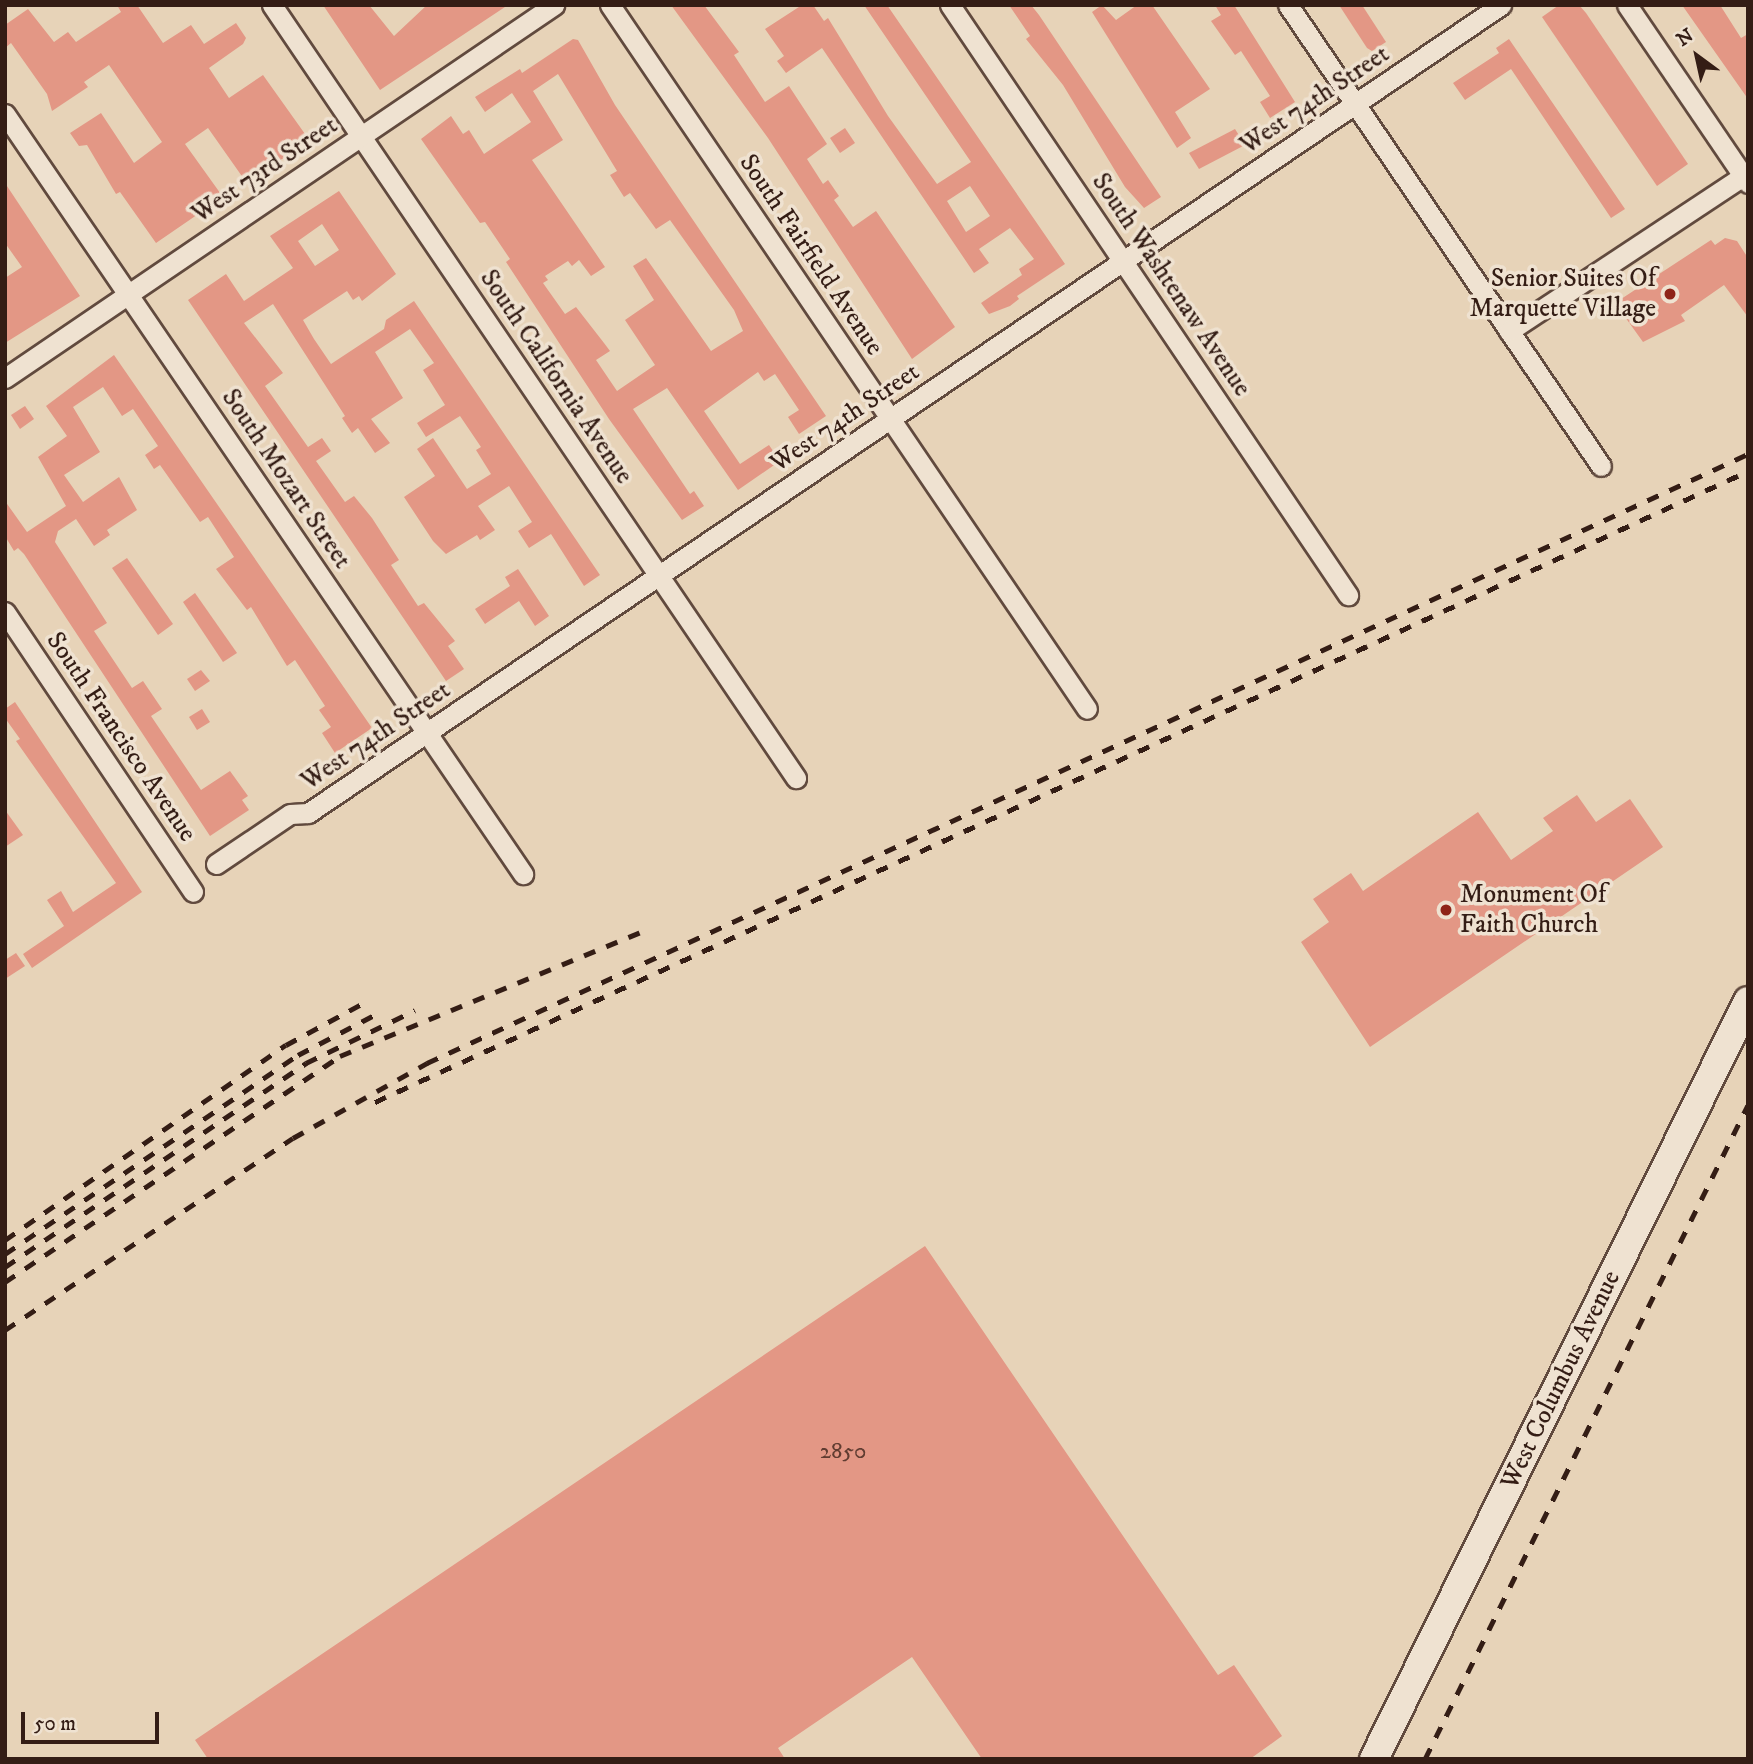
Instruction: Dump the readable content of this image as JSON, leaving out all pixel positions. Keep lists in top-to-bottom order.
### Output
{
  "streets": {
    "main road": ["West Columbus Avenue"],
    "street": [
      "West 74th Street",
      "West 73rd Street",
      "South Fairfield Avenue",
      "South Washtenaw Avenue",
      "South California Avenue",
      "South Mozart Street",
      "South Francisco Avenue"
    ]
  },
  "crossings": [
    ["West 74th Street", "South Fairfield Avenue"],
    ["West 74th Street", "South Washtenaw Avenue"],
    ["West 74th Street", "South California Avenue"],
    ["West 74th Street", "South Mozart Street"],
    ["West 73rd Street", "South California Avenue"],
    ["West 73rd Street", "South Mozart Street"]
  ],
  "places": ["Senior Suites Of Marquette Village", "Monument Of Faith Church"],
  "house_numbers": ["2850"],
  "scale_bar": "50 m",
  "north": "top left"
}
